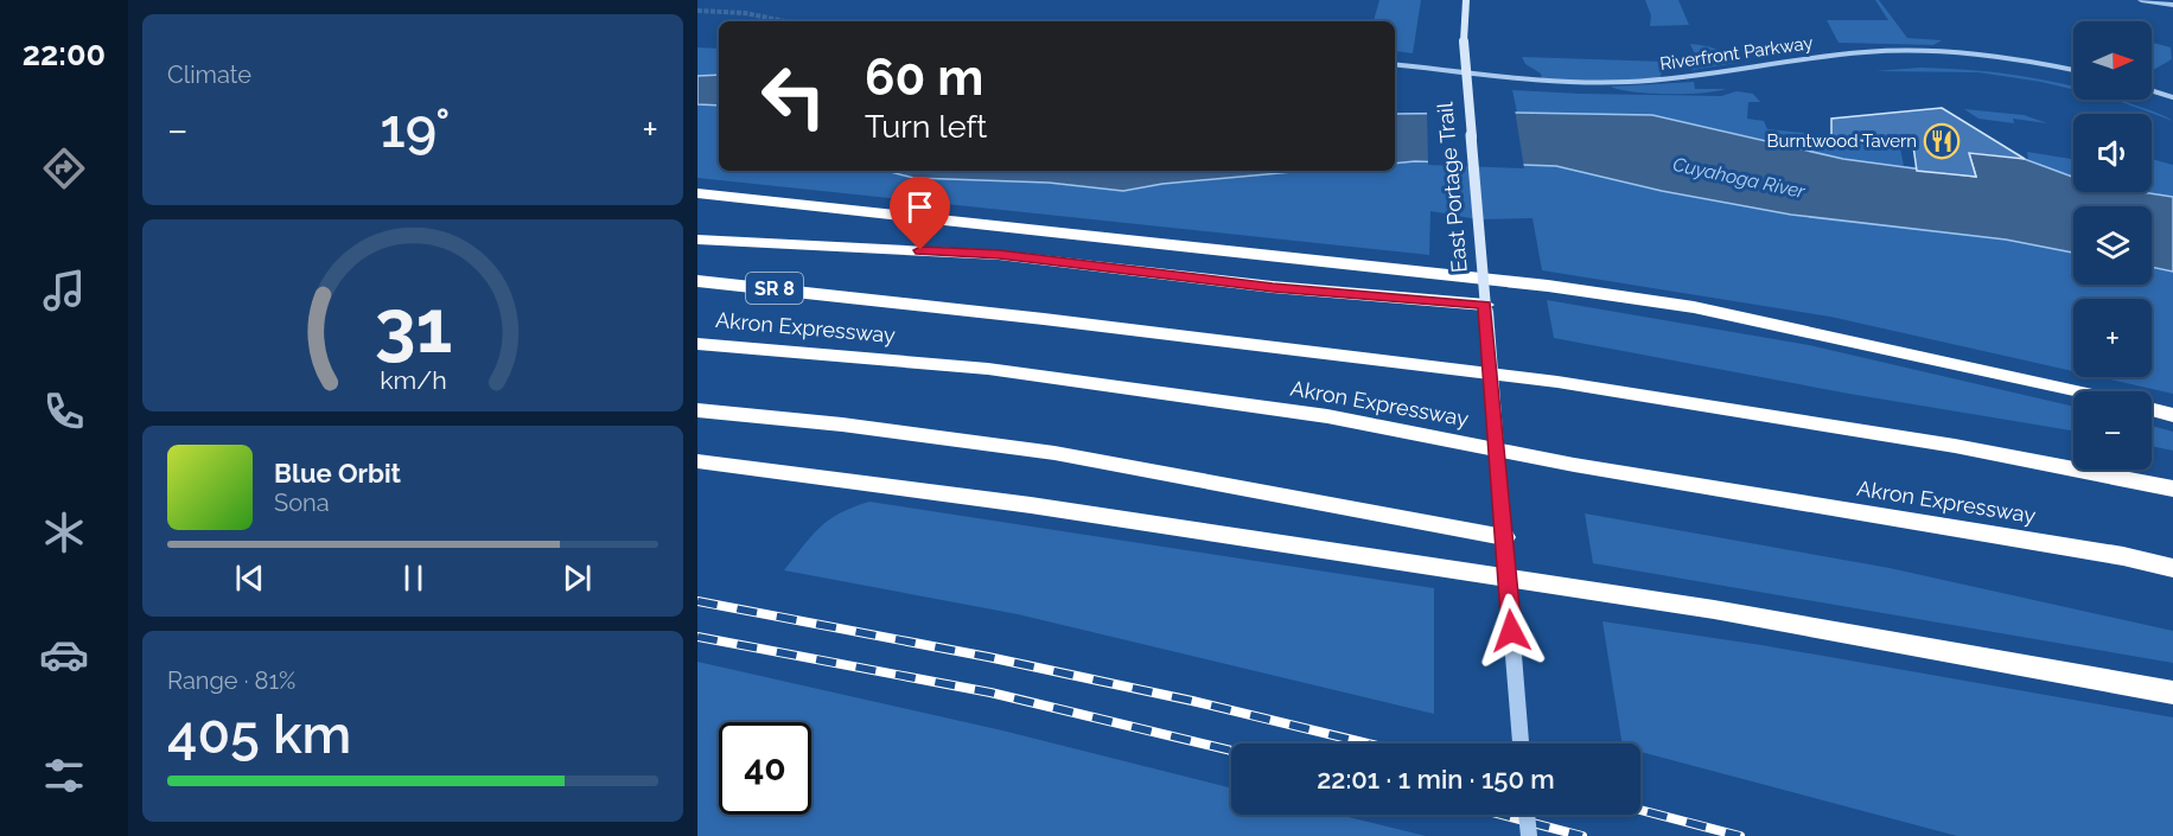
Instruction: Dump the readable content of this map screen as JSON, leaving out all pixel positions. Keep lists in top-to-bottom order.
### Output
{
  "streets": {
    "highway": ["SR 8", "Akron Expressway"],
    "main road": ["East Portage Trail"],
    "street": ["Riverfront Parkway"]
  },
  "water": ["Cuyahoga River"],
  "places": {
    "restaurant": ["Burntwood Tavern"]
  },
  "north": "right",
  "page": {
    "tabs": "22:00",
    "tile": [
      "Climate",
      ["Range · 81%", "405 km"]
    ],
    "map_buttons": ["+", "−"],
    "turn": ["60 m", "Turn left"],
    "heat": ["−", "19°", "+"],
    "song": ["Blue Orbit", "Sona"],
    "limit": "40",
    "trip": "22:01 · 1 min · 150 m",
    "gauge": ["31", "km/h"]
  }
}
